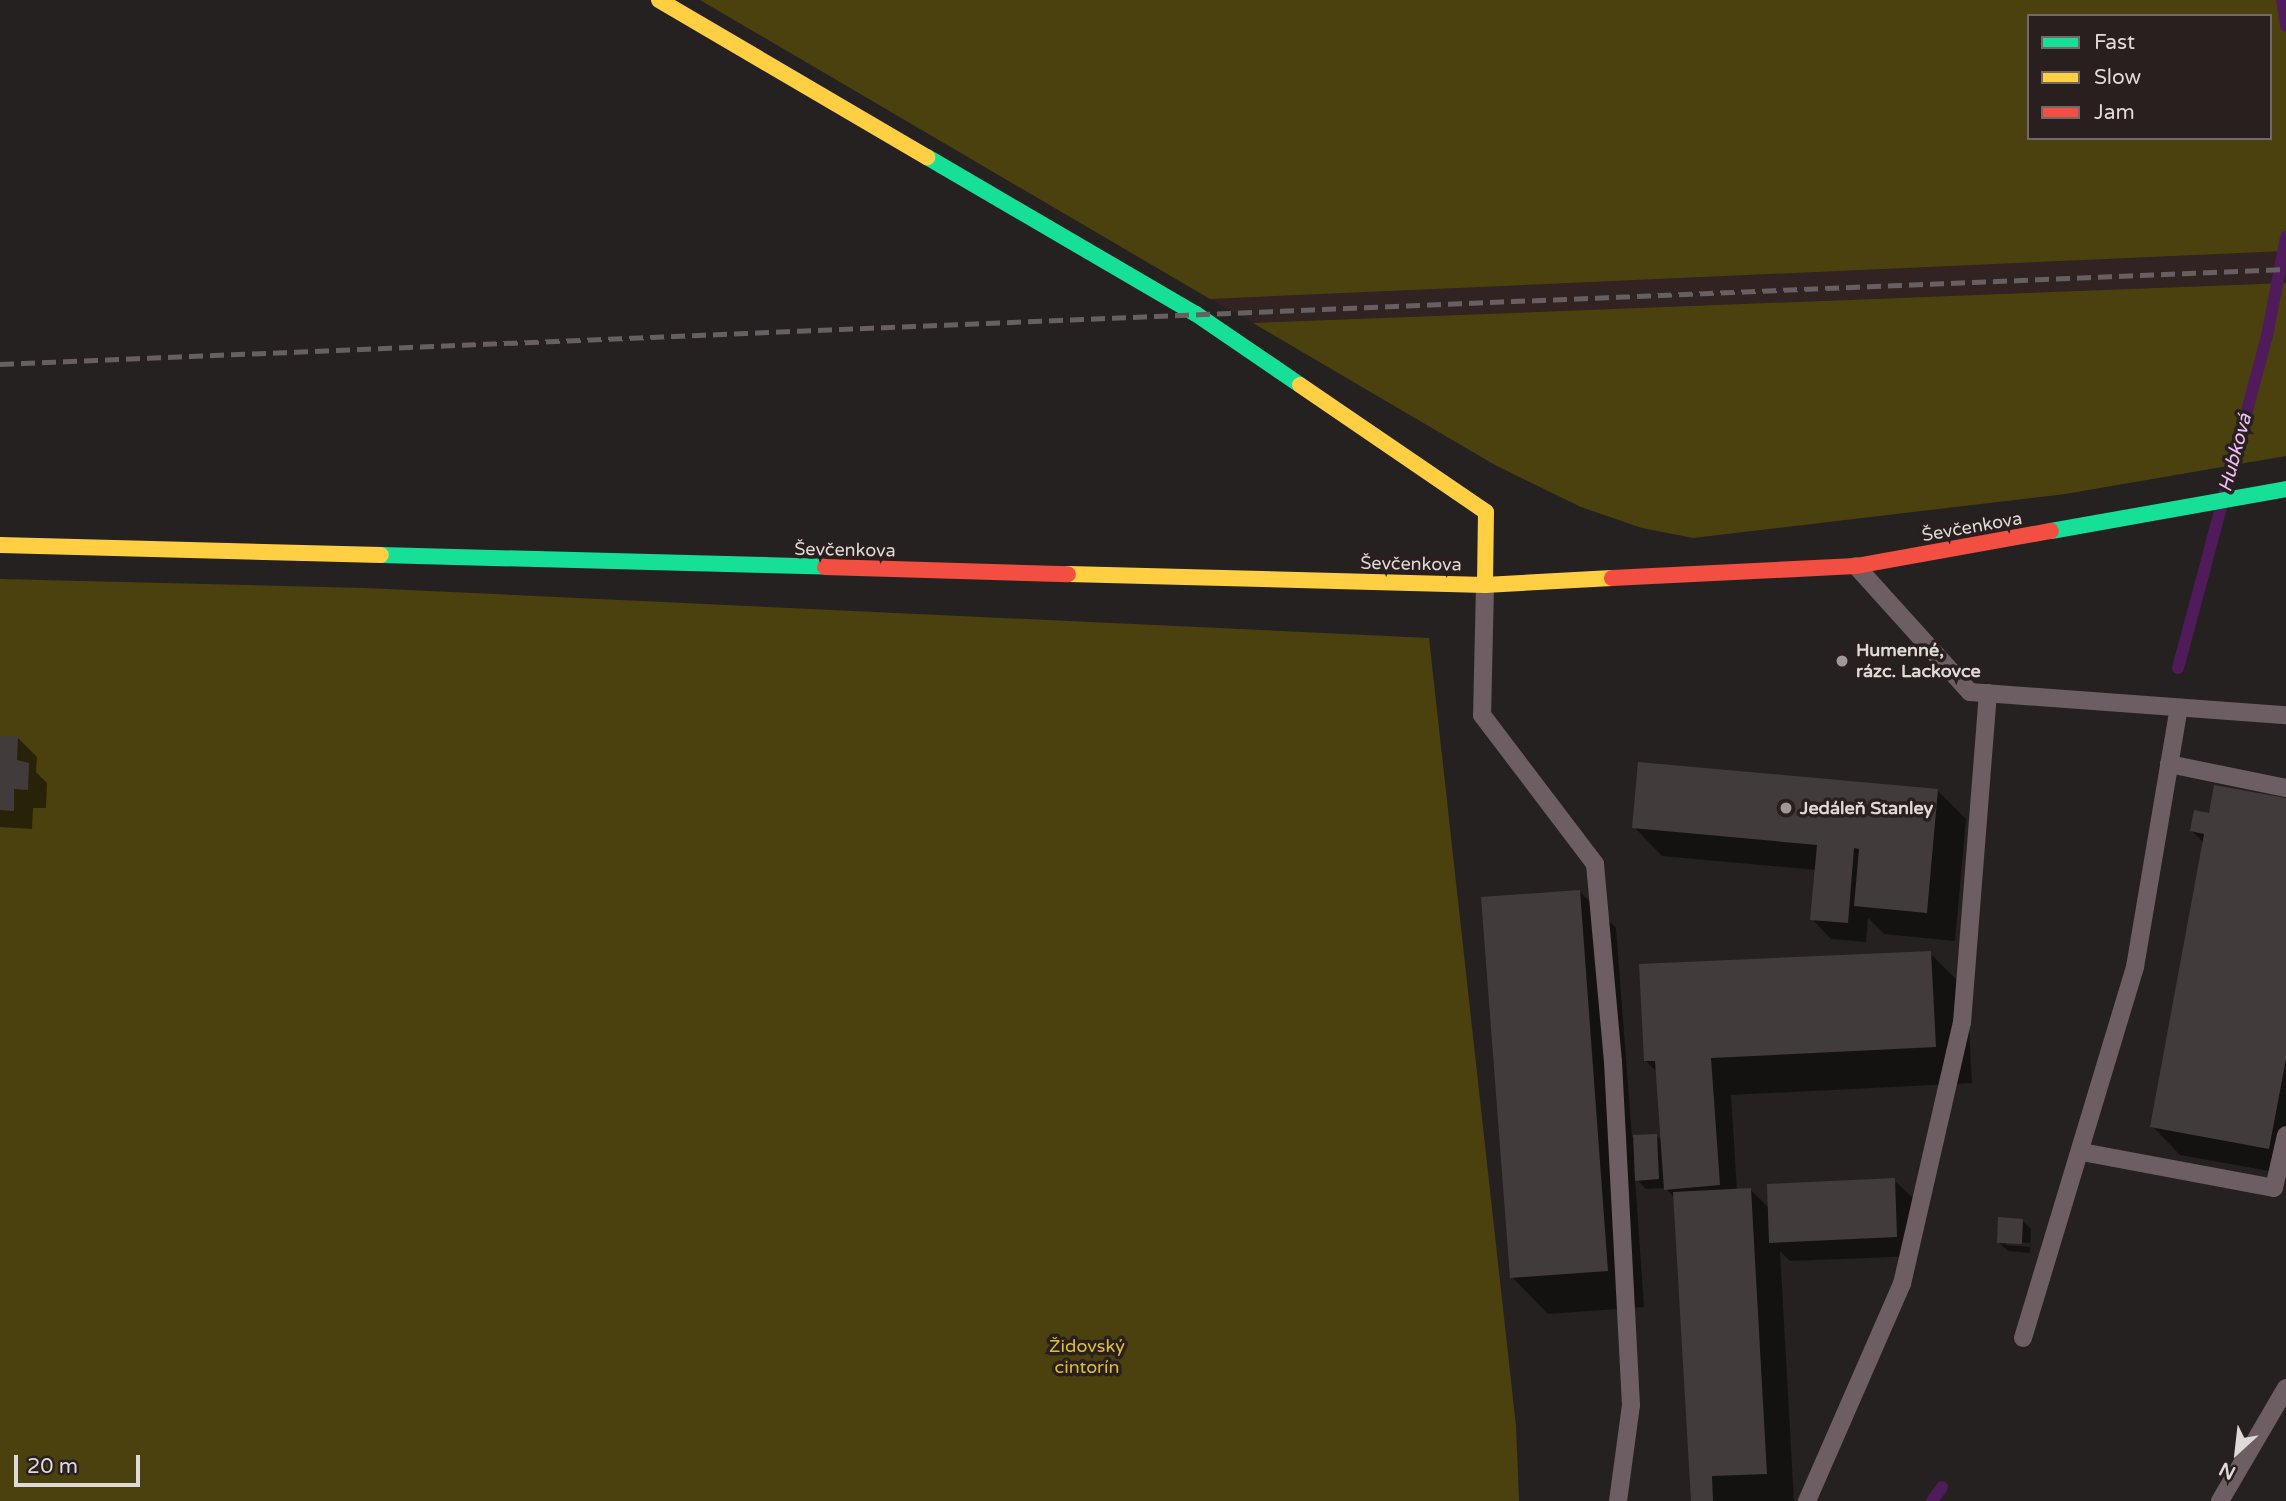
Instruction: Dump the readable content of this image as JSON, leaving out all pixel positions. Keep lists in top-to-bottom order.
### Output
{
  "streets": {
    "main road": ["Ševčenkova"]
  },
  "water": ["Hubková"],
  "parks": ["Židovský cintorín"],
  "places": ["Humenné, rázc. Lackovce", "Jedáleň Stanley"],
  "legend": ["Fast", "Slow", "Jam"],
  "scale_bar": "20 m",
  "north": "bottom left"
}
